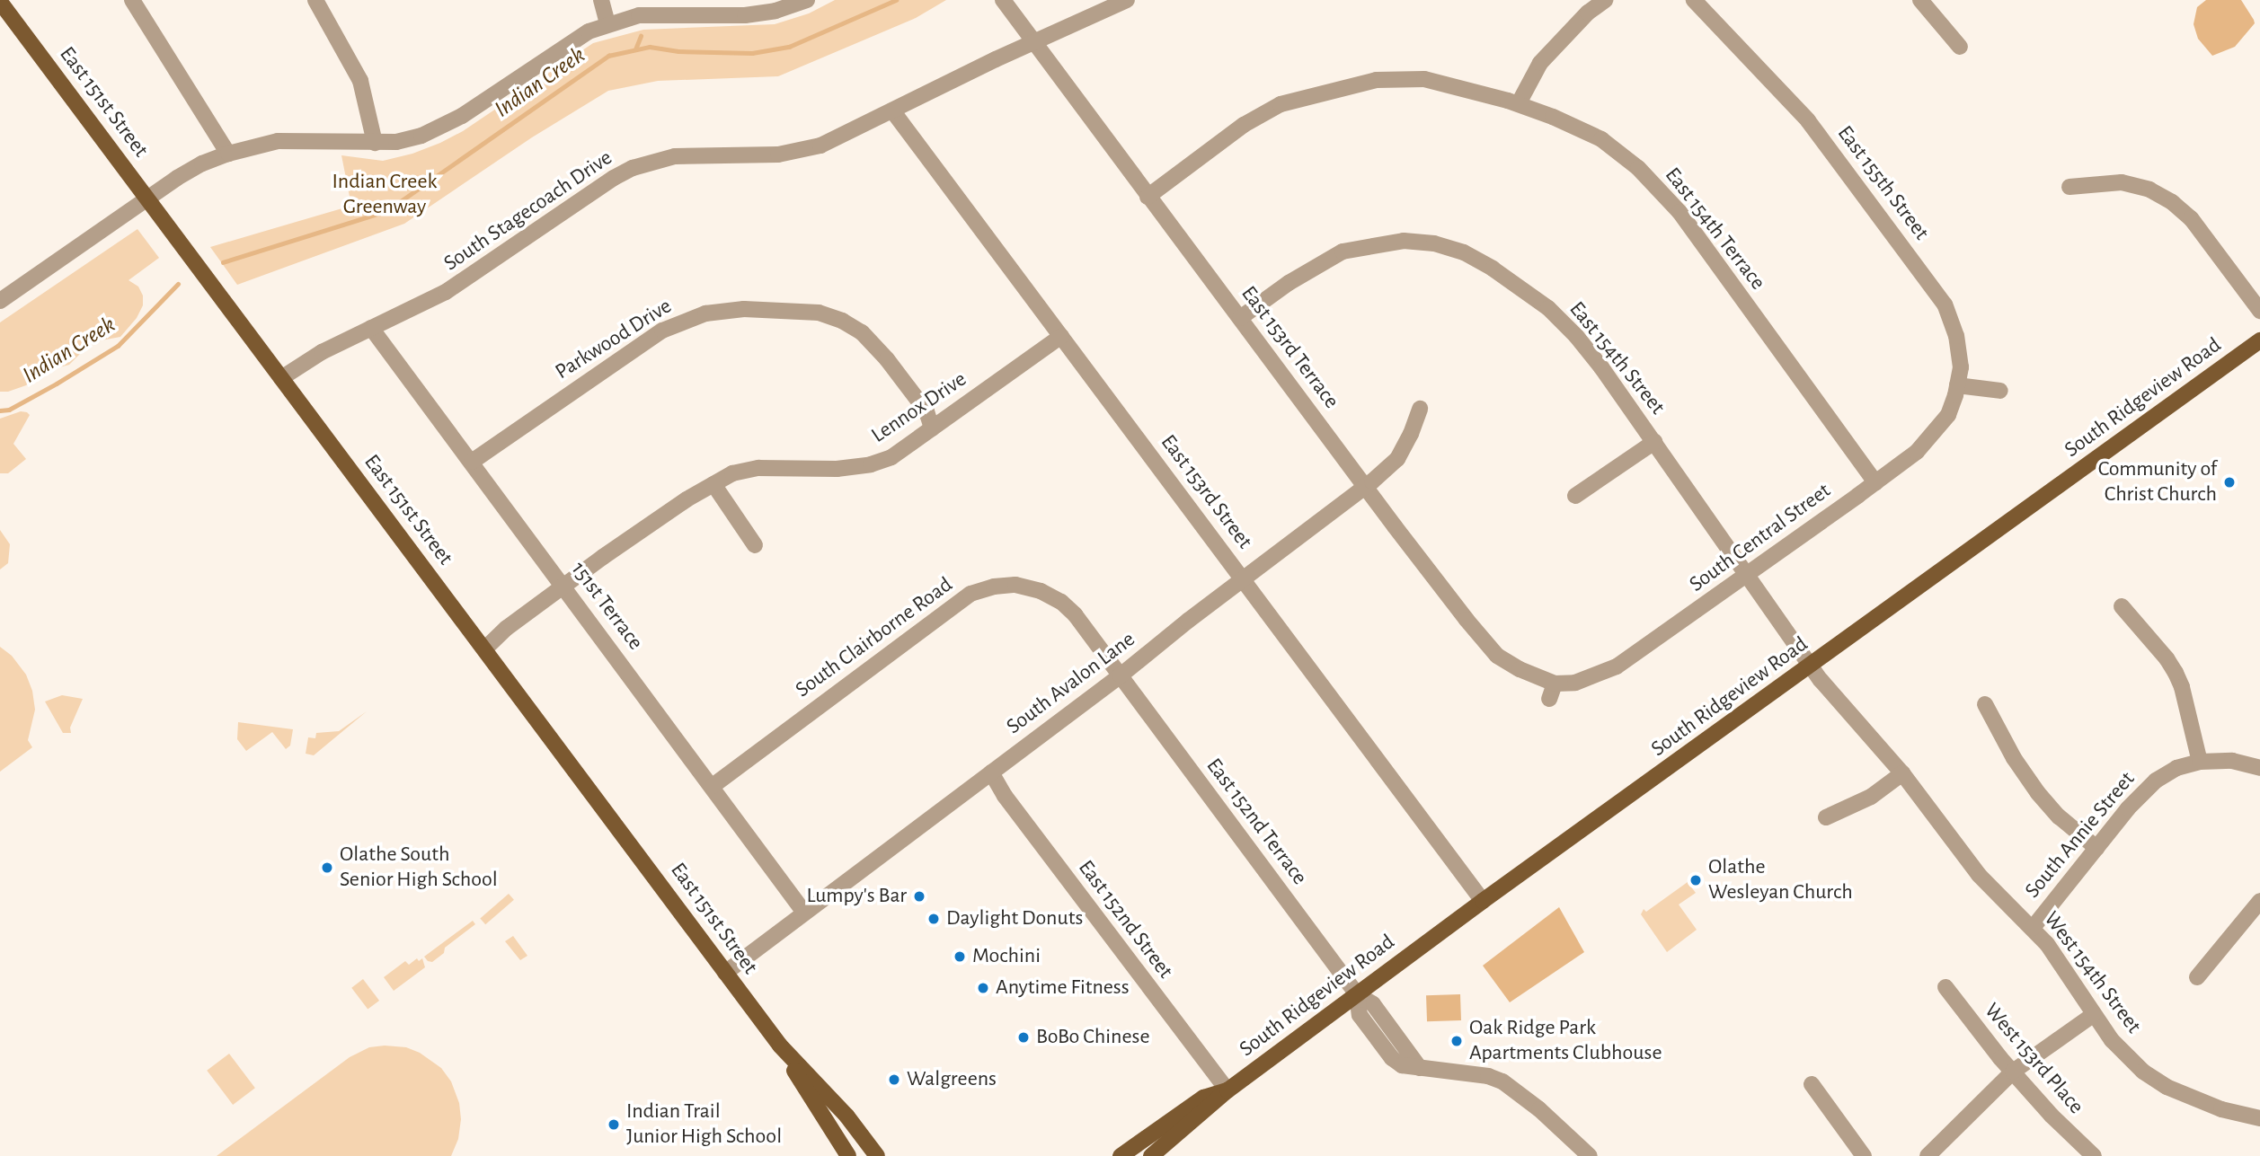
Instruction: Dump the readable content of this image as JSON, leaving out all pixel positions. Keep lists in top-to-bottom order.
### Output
{
  "streets": {
    "main road": ["East 151st Street", "South Ridgeview Road"],
    "street": [
      "East 155th Street",
      "South Stagecoach Drive",
      "East 154th Terrace",
      "Parkwood Drive",
      "East 153rd Terrace",
      "East 154th Street",
      "Lennox Drive",
      "East 153rd Street",
      "South Central Street",
      "151st Terrace",
      "South Clairborne Road",
      "South Avalon Lane",
      "East 152nd Terrace",
      "South Annie Street",
      "East 152nd Street",
      "West 154th Street",
      "West 153rd Place"
    ]
  },
  "crossings": [
    ["East 151st Street", "South Stagecoach Drive"],
    ["East 151st Street", "Lennox Drive"],
    ["East 151st Street", "South Avalon Lane"],
    ["East 155th Street", "South Central Street"],
    ["South Stagecoach Drive", "East 153rd Terrace"],
    ["South Stagecoach Drive", "East 153rd Street"],
    ["South Stagecoach Drive", "151st Terrace"],
    ["East 154th Terrace", "East 153rd Terrace"],
    ["East 154th Terrace", "South Central Street"],
    ["Parkwood Drive", "Lennox Drive"],
    ["Parkwood Drive", "151st Terrace"],
    ["East 153rd Terrace", "East 154th Street"],
    ["East 153rd Terrace", "South Central Street"],
    ["East 153rd Terrace", "South Avalon Lane"],
    ["East 154th Street", "South Ridgeview Road"],
    ["East 154th Street", "South Central Street"],
    ["East 154th Street", "West 154th Street"],
    ["South Ridgeview Road", "East 153rd Street"],
    ["South Ridgeview Road", "East 152nd Terrace"],
    ["South Ridgeview Road", "East 152nd Street"],
    ["South Ridgeview Road", "West 154th Street"],
    ["Lennox Drive", "East 153rd Street"],
    ["Lennox Drive", "151st Terrace"],
    ["East 153rd Street", "South Avalon Lane"],
    ["151st Terrace", "South Clairborne Road"],
    ["151st Terrace", "South Avalon Lane"],
    ["South Clairborne Road", "South Avalon Lane"],
    ["South Clairborne Road", "East 152nd Terrace"],
    ["South Avalon Lane", "East 152nd Terrace"],
    ["South Avalon Lane", "East 152nd Street"],
    ["South Annie Street", "West 154th Street"]
  ],
  "water": ["Indian Creek"],
  "parks": ["Indian Creek Greenway"],
  "places": [
    "Community of Christ Church",
    "Olathe South Senior High School",
    "Olathe Wesleyan Church",
    "Lumpy's Bar",
    "Daylight Donuts",
    "Mochini",
    "Anytime Fitness",
    "BoBo Chinese",
    "Oak Ridge Park Apartments Clubhouse",
    "Walgreens",
    "Indian Trail Junior High School"
  ]
}
